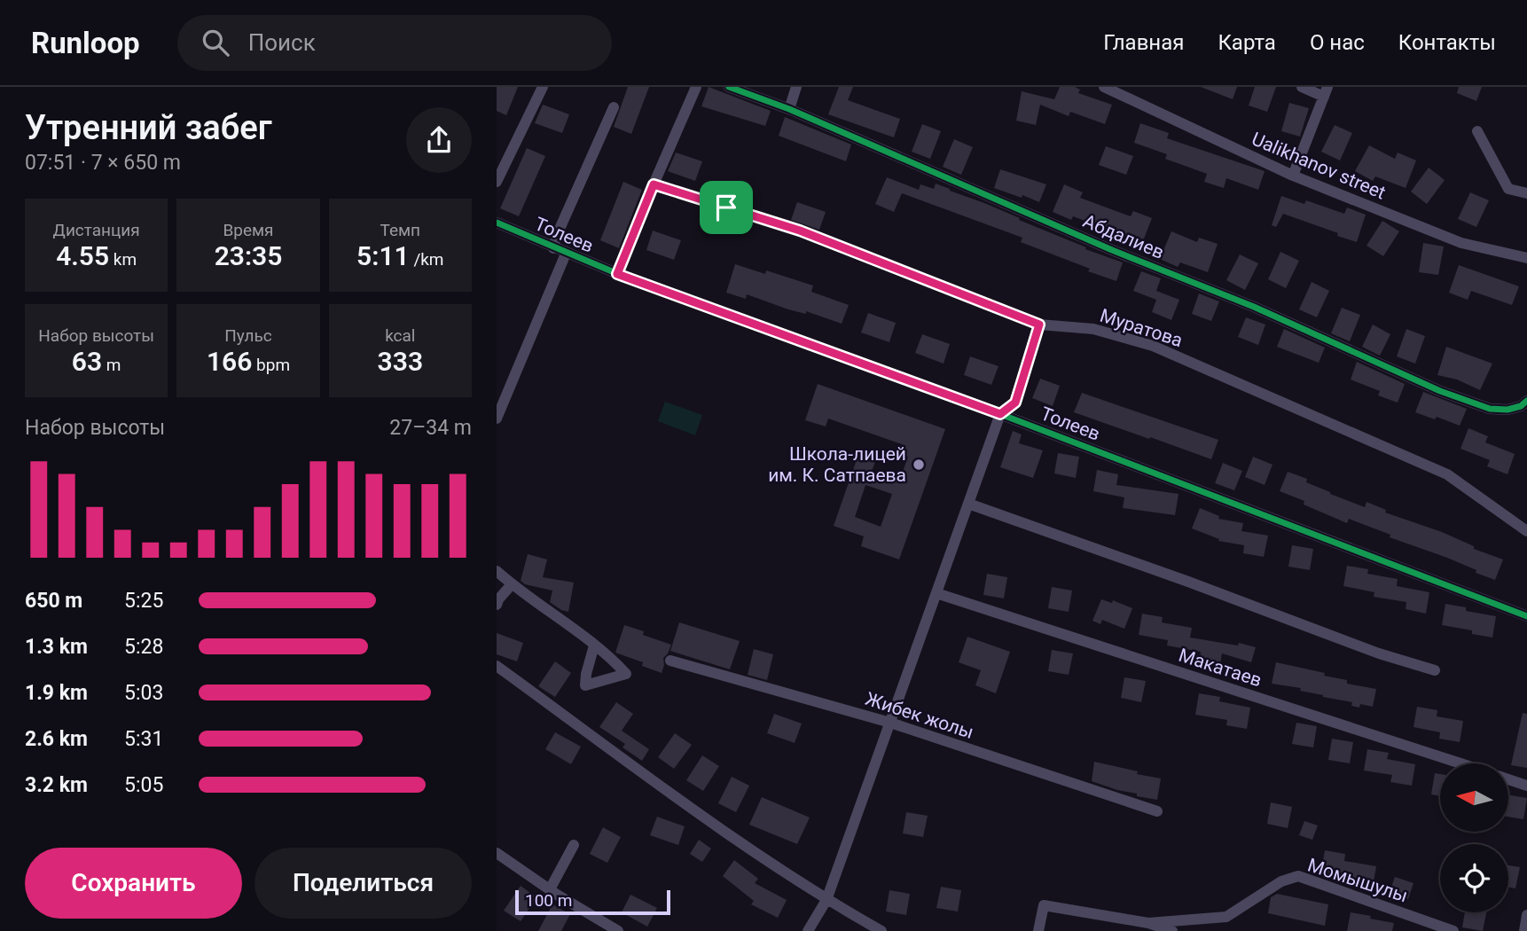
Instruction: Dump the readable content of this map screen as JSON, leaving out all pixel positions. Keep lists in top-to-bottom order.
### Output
{
  "streets": {
    "street": [
      "Ualikhanov street",
      "Толеев",
      "Абдалиев",
      "Муратова",
      "Макатаев",
      "Жибек жолы",
      "Момышулы"
    ]
  },
  "places": ["Школа-лицей им. К. Сатпаева"],
  "scale_bar": "100 m",
  "north": "left",
  "page": {
    "header": "Runloop",
    "search": "Поиск",
    "nav": [
      "Главная",
      "Карта",
      "О нас",
      "Контакты"
    ],
    "heading": ["Утренний забег", "07:51 · 7 × 650 m"],
    "stats": [
      ["Дистанция", "4.55 km"],
      ["Время", "23:35"],
      ["Темп", "5:11 /km"],
      ["Набор высоты", "63 m"],
      ["Пульс", "166 bpm"],
      ["kcal", "333"]
    ],
    "chart": ["Набор высоты", "27–34 m"],
    "list": [
      {
        "name": "650 m",
        "note": "5:25"
      },
      {
        "name": "1.3 km",
        "note": "5:28"
      },
      {
        "name": "1.9 km",
        "note": "5:03"
      },
      {
        "name": "2.6 km",
        "note": "5:31"
      },
      {
        "name": "3.2 km",
        "note": "5:05"
      }
    ],
    "buttons": ["Сохранить", "Поделиться"],
    "scale": "100 m"
  }
}
